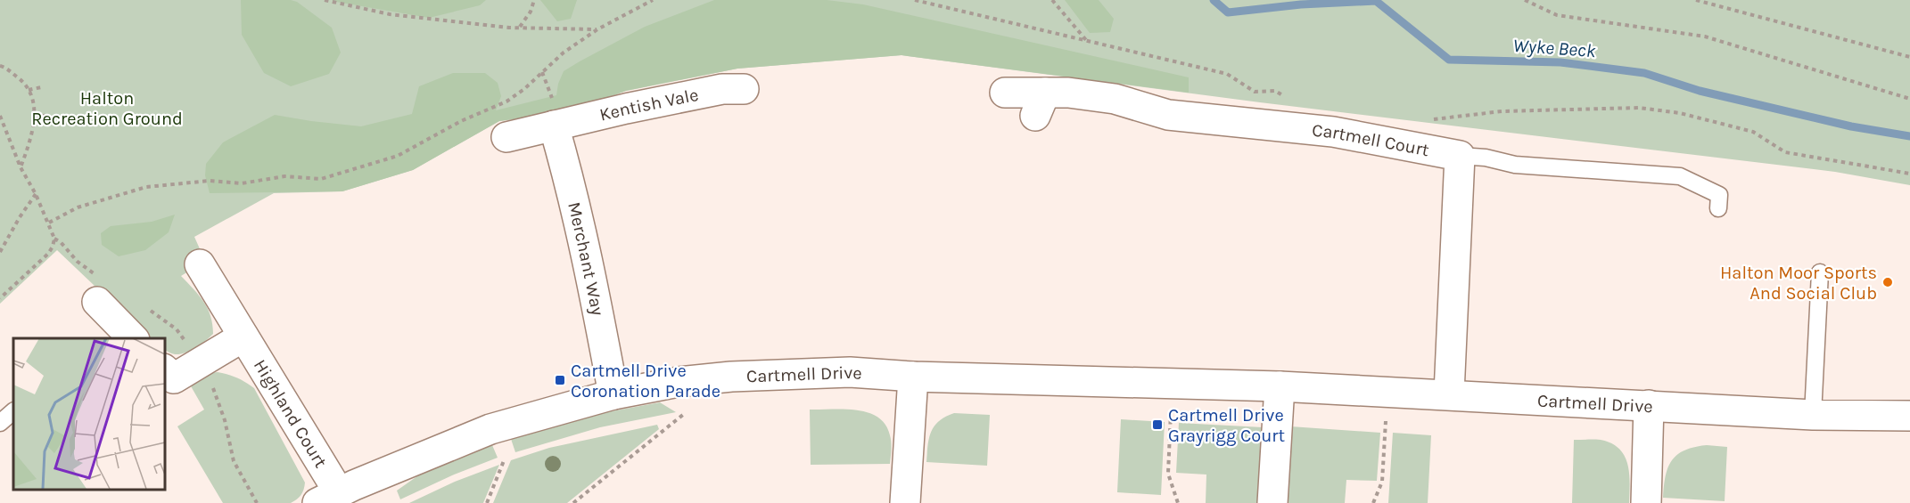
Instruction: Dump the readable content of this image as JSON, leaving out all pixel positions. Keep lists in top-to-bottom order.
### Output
{
  "streets": {
    "street": [
      "Kentish Vale",
      "Cartmell Court",
      "Merchant Way",
      "Cartmell Drive",
      "Highland Court"
    ]
  },
  "crossings": [
    ["Kentish Vale", "Merchant Way"],
    ["Merchant Way", "Cartmell Drive"],
    ["Cartmell Drive", "Highland Court"]
  ],
  "water": ["Wyke Beck"],
  "parks": ["Halton Recreation Ground"],
  "places": {
    "other": ["Halton Moor Sports And Social Club"],
    "transit": ["Cartmell Drive Coronation Parade", "Cartmell Drive Grayrigg Court"]
  }
}
